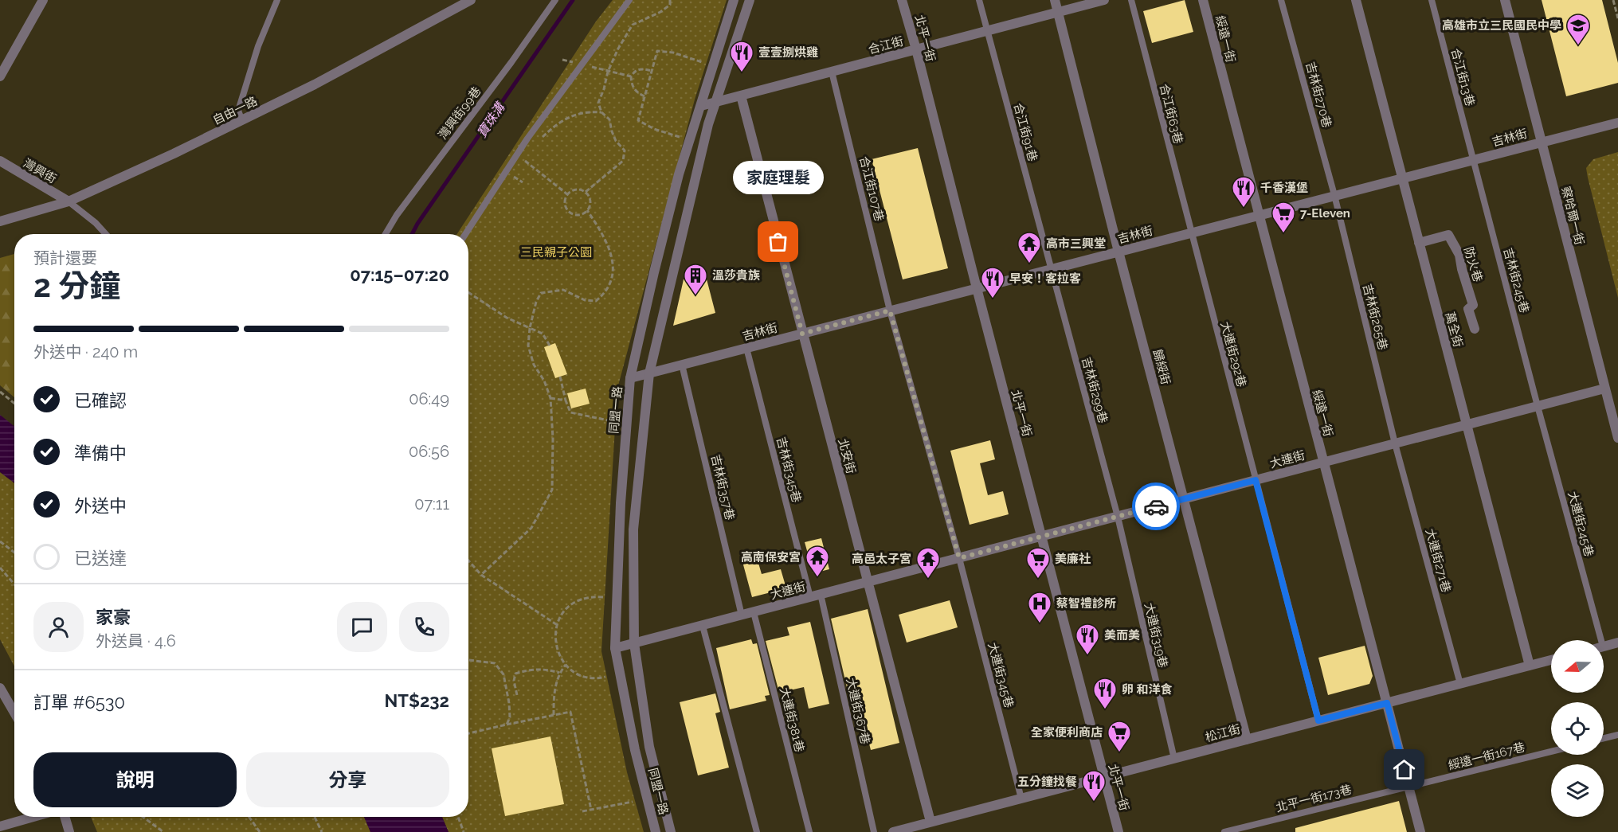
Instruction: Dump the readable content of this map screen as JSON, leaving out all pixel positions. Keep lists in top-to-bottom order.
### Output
{
  "streets": {
    "street": [
      "北平一街",
      "綏遠一街",
      "合江街",
      "自由一路",
      "吉林街",
      "灣興街",
      "察哈爾一街",
      "防火巷",
      "萬全街",
      "歸綏街",
      "同盟一路",
      "北安街",
      "大連街",
      "松江街"
    ],
    "lane": [
      "合江街13巷",
      "吉林街270巷",
      "灣興街99巷",
      "合江街63巷",
      "合江街91巷",
      "合江街107巷",
      "吉林街245巷",
      "吉林街265巷",
      "大連街292巷",
      "吉林街299巷",
      "吉林街345巷",
      "吉林街357巷",
      "大連街245巷",
      "大連街271巷",
      "大連街319巷",
      "大連街345巷",
      "大連街367巷",
      "大連街381巷",
      "綏遠一街167巷",
      "北平一街173巷"
    ]
  },
  "crossings": [
    ["北平一街", "合江街"],
    ["北平一街", "吉林街"],
    ["北平一街", "大連街"],
    ["北平一街", "松江街"],
    ["綏遠一街", "吉林街"],
    ["綏遠一街", "大連街"],
    ["綏遠一街", "松江街"],
    ["綏遠一街", "綏遠一街167巷"],
    ["綏遠一街", "北平一街173巷"],
    ["合江街", "合江街91巷"],
    ["合江街", "合江街107巷"],
    ["合江街", "歸綏街"],
    ["合江街", "同盟一路"],
    ["合江街", "北安街"],
    ["合江街13巷", "吉林街"],
    ["合江街13巷", "吉林街245巷"],
    ["吉林街270巷", "吉林街"],
    ["吉林街270巷", "吉林街265巷"],
    ["自由一路", "灣興街"],
    ["合江街63巷", "吉林街"],
    ["合江街63巷", "大連街292巷"],
    ["合江街91巷", "吉林街"],
    ["合江街91巷", "吉林街299巷"],
    ["吉林街", "合江街107巷"],
    ["吉林街", "察哈爾一街"],
    ["吉林街", "吉林街245巷"],
    ["吉林街", "吉林街265巷"],
    ["吉林街", "萬全街"],
    ["吉林街", "大連街292巷"],
    ["吉林街", "歸綏街"],
    ["吉林街", "吉林街299巷"],
    ["吉林街", "同盟一路"],
    ["吉林街", "北安街"],
    ["吉林街", "吉林街345巷"],
    ["吉林街", "吉林街357巷"],
    ["合江街107巷", "大連街"],
    ["合江街107巷", "大連街345巷"],
    ["察哈爾一街", "大連街"],
    ["防火巷", "萬全街"],
    ["吉林街245巷", "大連街"],
    ["吉林街245巷", "大連街245巷"],
    ["吉林街265巷", "大連街"],
    ["吉林街265巷", "大連街271巷"],
    ["萬全街", "大連街"],
    ["萬全街", "松江街"],
    ["大連街292巷", "大連街"],
    ["大連街292巷", "松江街"],
    ["歸綏街", "大連街"],
    ["歸綏街", "松江街"],
    ["吉林街299巷", "大連街"],
    ["吉林街299巷", "大連街319巷"],
    ["同盟一路", "大連街"],
    ["北安街", "大連街"],
    ["北安街", "松江街"],
    ["大連街", "吉林街345巷"],
    ["大連街", "吉林街357巷"],
    ["大連街", "大連街245巷"],
    ["大連街", "大連街271巷"],
    ["大連街", "大連街319巷"],
    ["大連街", "大連街345巷"],
    ["大連街", "大連街367巷"],
    ["大連街", "大連街381巷"],
    ["大連街271巷", "松江街"],
    ["大連街319巷", "松江街"],
    ["大連街345巷", "松江街"],
    ["綏遠一街167巷", "北平一街173巷"]
  ],
  "water": ["寶珠溝"],
  "parks": ["三民親子公園"],
  "places": {
    "school or university": ["高雄市立三民國民中學"],
    "restaurant": [
      "壹壹捌烘雞",
      "千香漢堡",
      "早安！客拉客",
      "美而美",
      "卵 和洋食",
      "五分鐘找餐"
    ],
    "supermarket": ["7-Eleven", "美廉社", "全家便利商店"],
    "other": ["家庭理髮"],
    "temple": ["高市三興堂", "高南保安宮", "高邑太子宮"],
    "building": ["溫莎貴族"],
    "hospital": ["蔡智禮診所"]
  },
  "north": "left",
  "page": {
    "bubble": "家庭理髮",
    "heading": ["2 分鐘", "預計還要", "07:15–07:20"],
    "panel": [
      "家豪",
      "外送員 · 4.6",
      "訂單 #6530",
      "NT$232"
    ],
    "bar": "外送中 · 240 m",
    "list": [
      ["已確認", "06:49"],
      ["準備中", "06:56"],
      ["外送中", "07:11"],
      "已送達"
    ],
    "buttons": ["說明", "分享"]
  }
}
